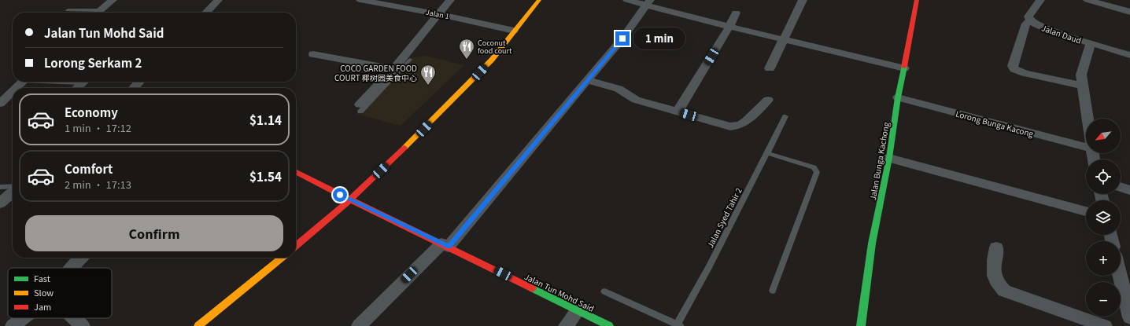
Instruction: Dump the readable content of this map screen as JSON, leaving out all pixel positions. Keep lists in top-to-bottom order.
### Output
{
  "streets": {
    "street": [
      "Jalan 1",
      "Jalan Daud",
      "Lorong Bunga Kacong",
      "Jalan Bunga Kachong",
      "Jalan Tun Mohd Said"
    ],
    "lane": ["Jalan Syed Tahir 2"]
  },
  "crossings": [
    ["Lorong Bunga Kacong", "Jalan Bunga Kachong"]
  ],
  "places": {
    "restaurant": ["Coconut food court", "COCO GARDEN FOOD COURT 椰树园美食中心"]
  },
  "legend": ["Fast", "Slow", "Jam"],
  "north": "bottom left",
  "page": {
    "banner": ["Jalan Tun Mohd Said", "Lorong Serkam 2"],
    "bubble": "1 min",
    "list": [
      {
        "name": "Economy",
        "note": "1 min · 17:12",
        "value": "$1.14"
      },
      {
        "name": "Comfort",
        "note": "2 min · 17:13",
        "value": "$1.54"
      }
    ],
    "map_buttons": ["+", "−"],
    "buttons": "Confirm"
  }
}
